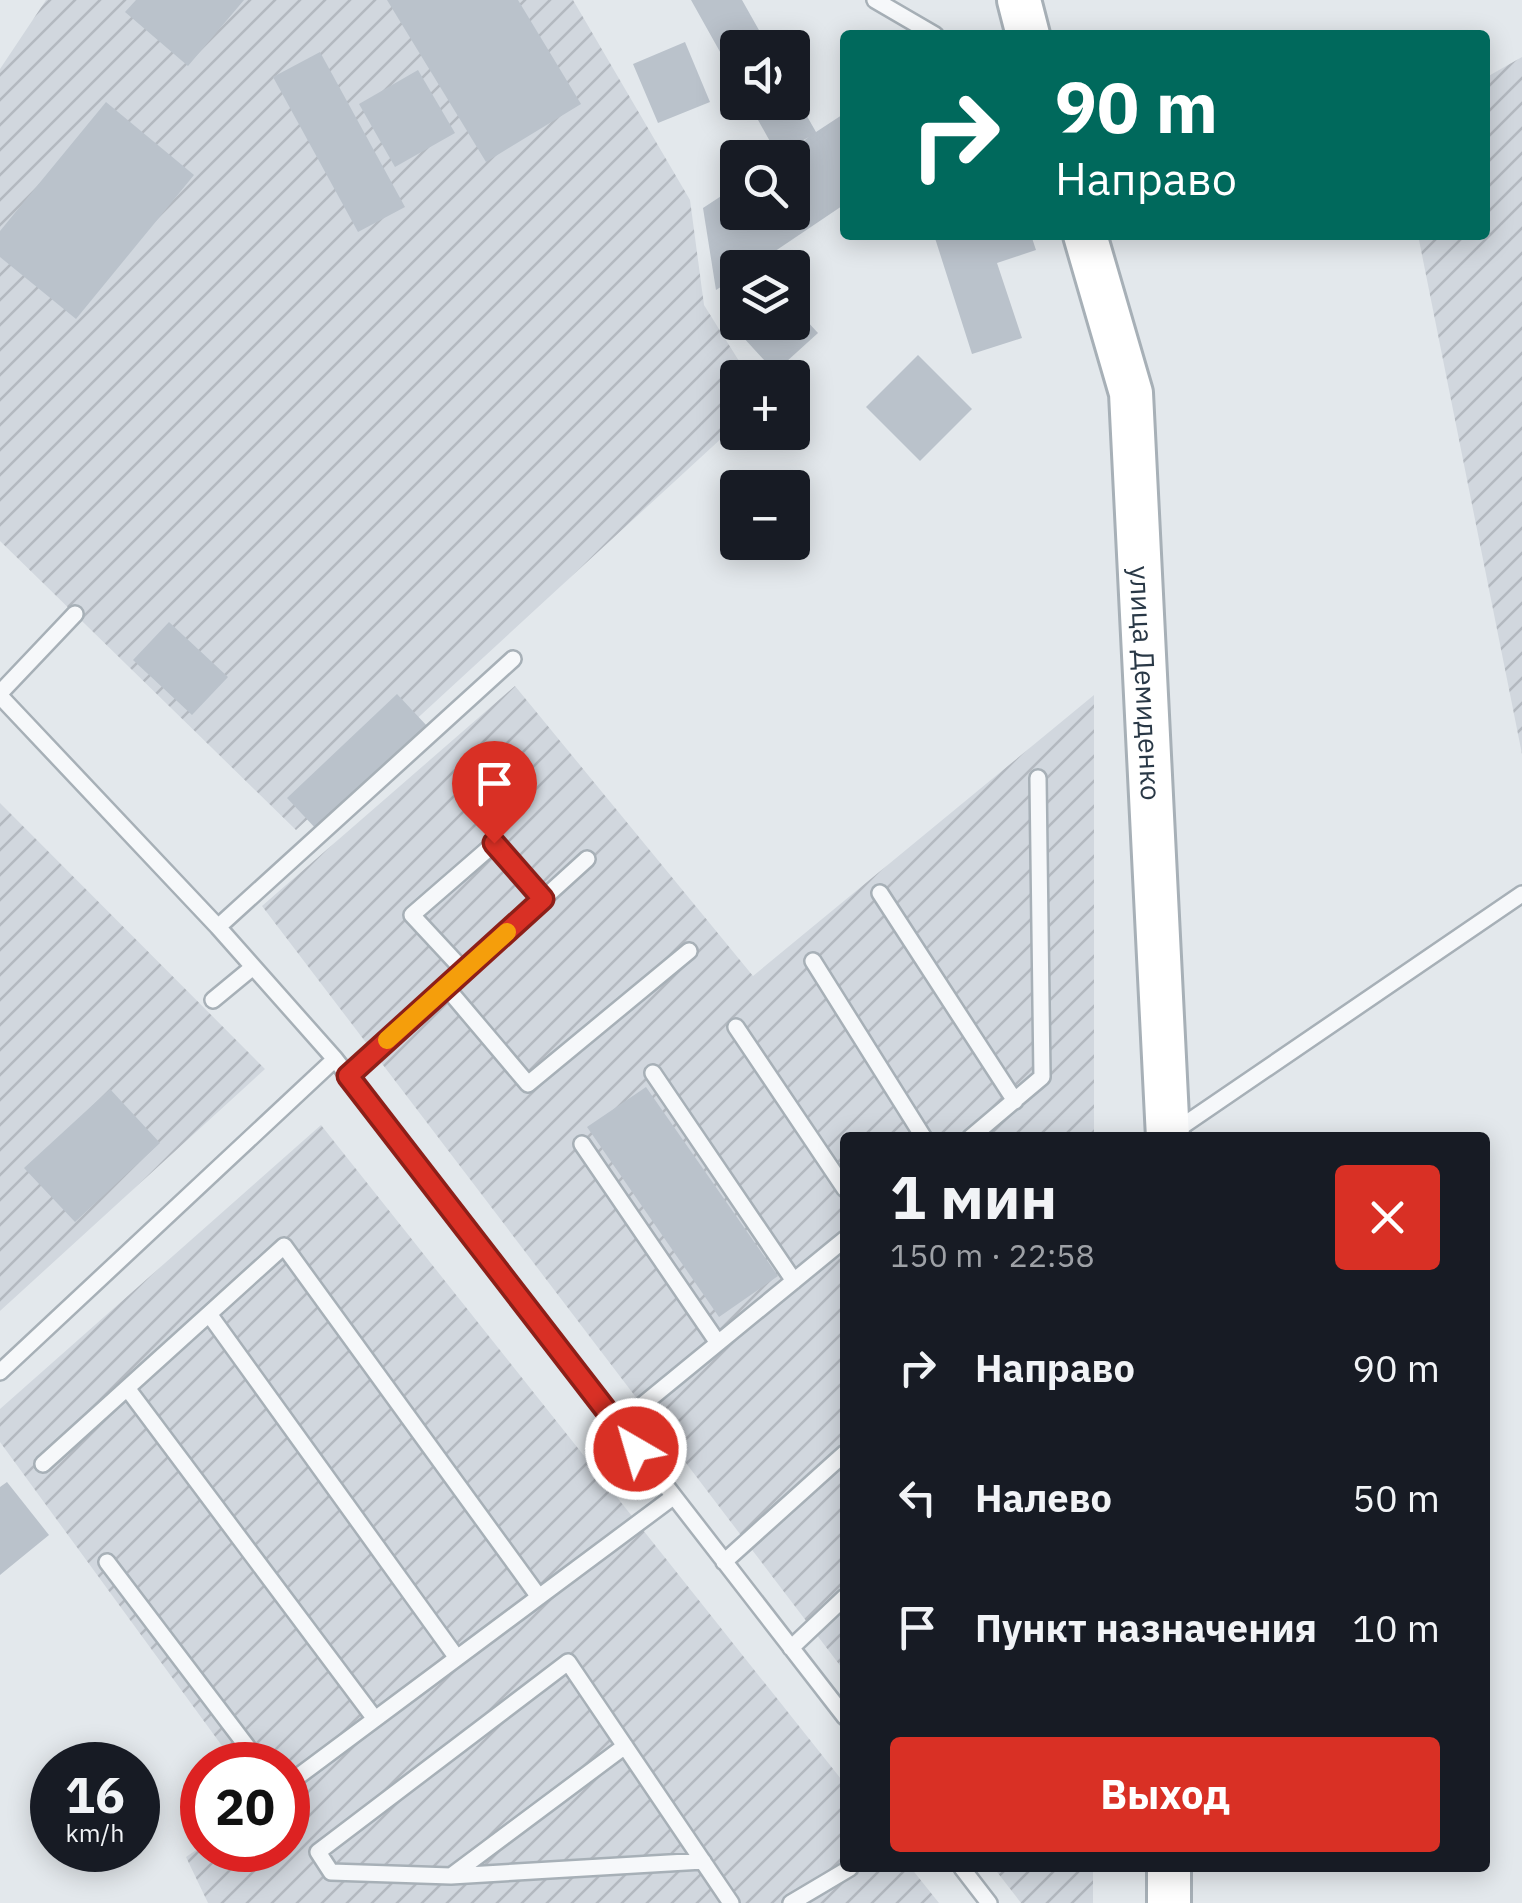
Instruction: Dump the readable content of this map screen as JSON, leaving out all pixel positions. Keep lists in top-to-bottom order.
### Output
{
  "streets": {
    "main road": ["улица Демиденко"]
  },
  "page": {
    "map_buttons": ["+", "−"],
    "turn": ["90 m", "Направо"],
    "heading": ["1 мин", "150 m · 22:58"],
    "list": [
      {
        "name": "Направо",
        "value": "90 m"
      },
      {
        "name": "Налево",
        "value": "50 m"
      },
      {
        "name": "Пункт назначения",
        "value": "10 m"
      }
    ],
    "buttons": "Выход",
    "speed": "16 km/h",
    "limit": "20"
  }
}
